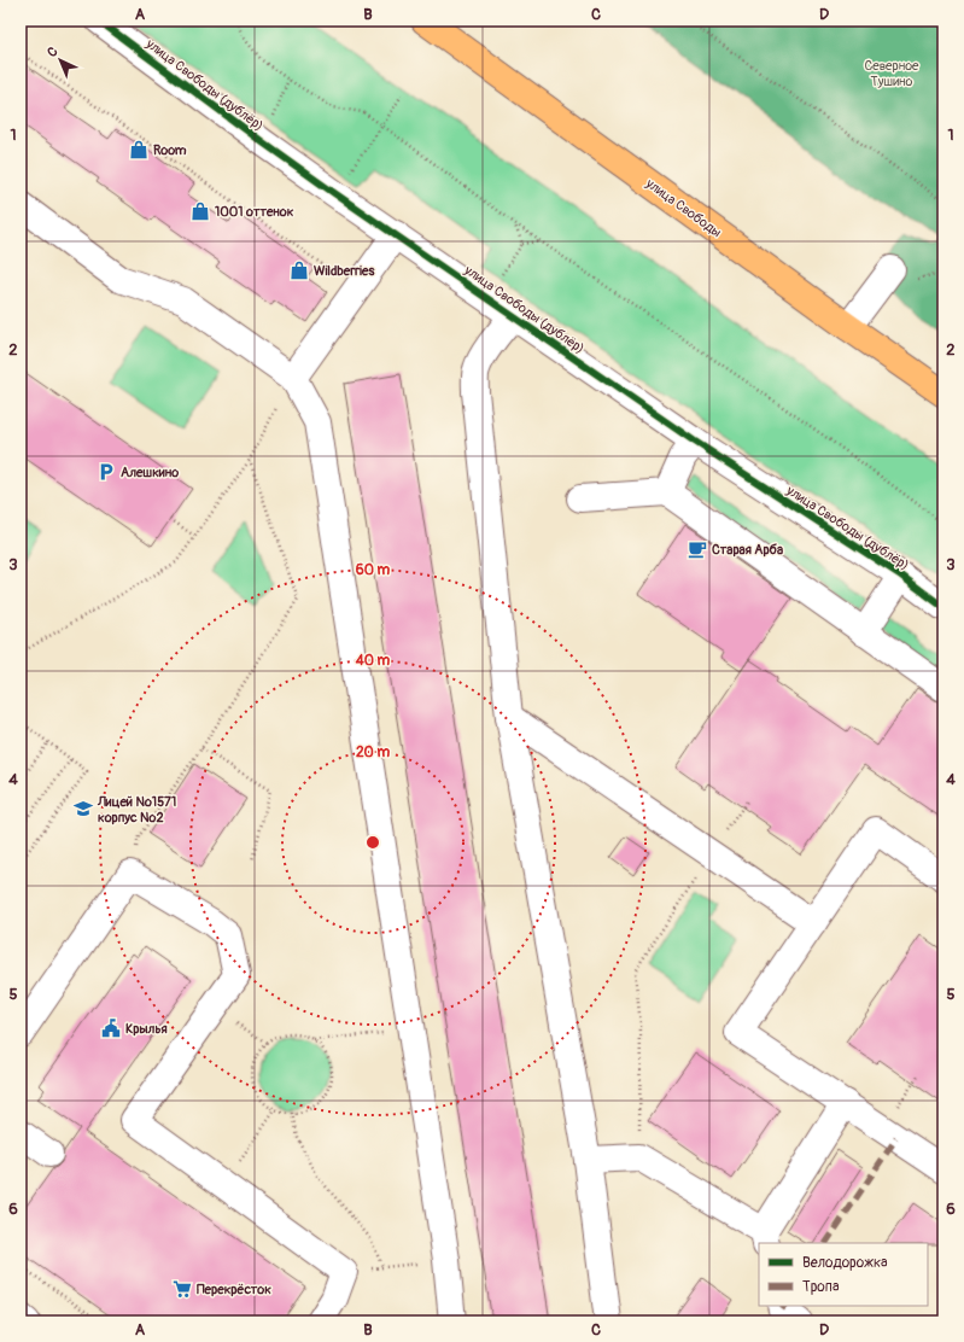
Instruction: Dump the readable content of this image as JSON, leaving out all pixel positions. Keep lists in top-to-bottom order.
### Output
{
  "streets": {
    "main road": ["улица Свободы"],
    "street": ["улица Свободы (дублёр)"]
  },
  "parks": ["Северное Тушино"],
  "places": {
    "shop": ["Room", "1001 оттенок", "Wildberries"],
    "parking": ["Алешкино"],
    "cafe": ["Старая Арба"],
    "school or university": ["Лицей №1571 корпус №2"],
    "public building": ["Крылья"],
    "supermarket": ["Перекрёсток"]
  },
  "legend": ["Велодорожка", "Тропа"],
  "north": "top left",
  "grid": {
    "columns": [
      "A",
      "B",
      "C",
      "D"
    ],
    "rows": [
      "1",
      "2",
      "3",
      "4",
      "5",
      "6"
    ]
  },
  "rings": ["60 m", "40 m", "20 m"]
}
